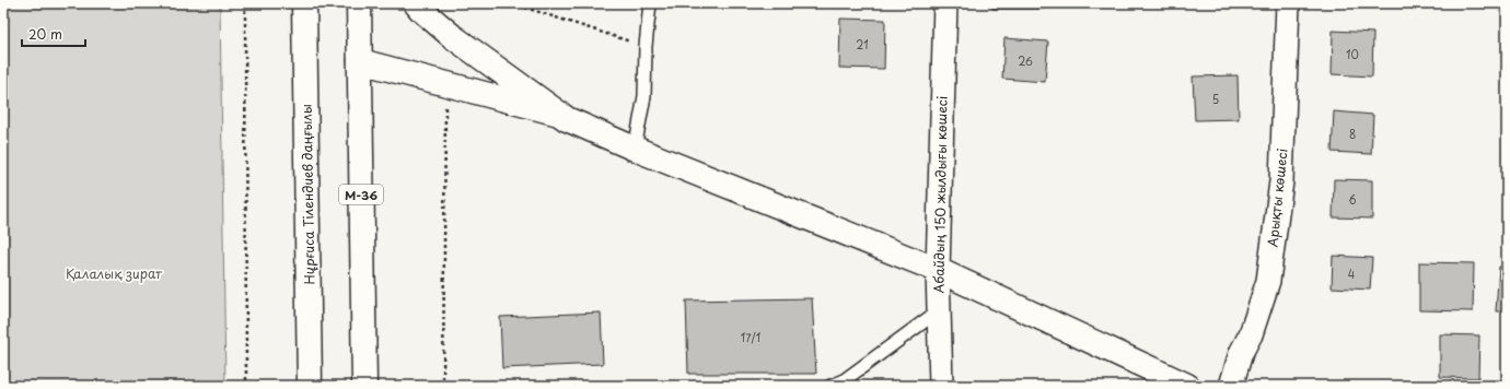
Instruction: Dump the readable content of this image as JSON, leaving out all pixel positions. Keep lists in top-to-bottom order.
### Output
{
  "streets": {
    "main road": ["Нұрғиса Тілендиев даңғылы", "M-36"],
    "street": ["Абайдың 150 жылдығы көшесі", "Арықты көшесі"]
  },
  "parks": ["Қалалық зират"],
  "house_numbers": [
    "21",
    "10",
    "26",
    "5",
    "8",
    "6",
    "4",
    "17/1"
  ],
  "scale_bar": "20 m"
}
